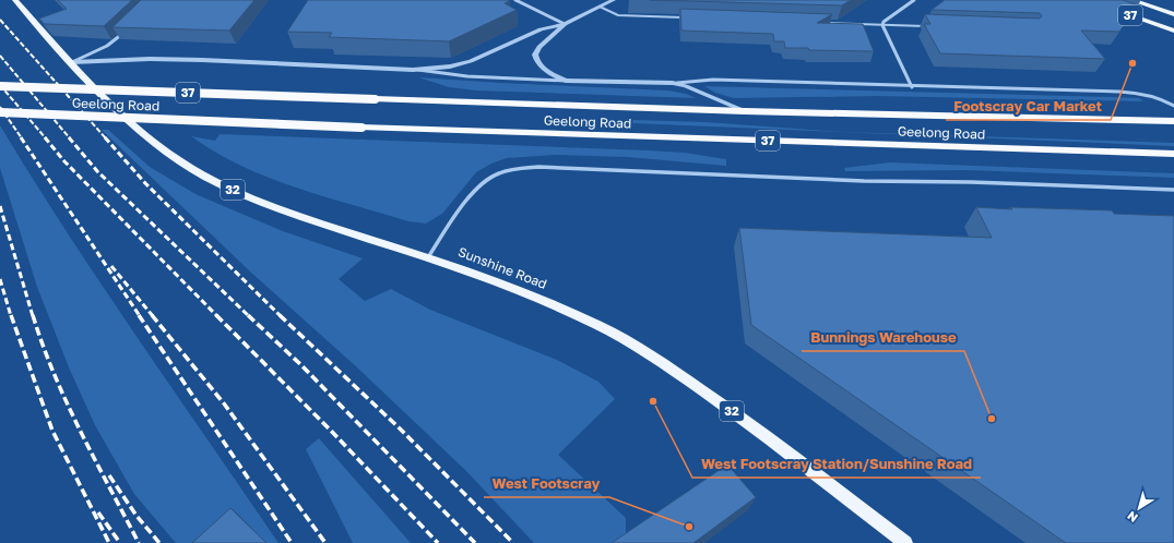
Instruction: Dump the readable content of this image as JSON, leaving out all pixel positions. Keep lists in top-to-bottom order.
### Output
{
  "streets": {
    "highway": ["37", "Geelong Road"],
    "main road": ["32", "Sunshine Road"]
  },
  "crossings": [
    ["Geelong Road", "32"],
    ["Geelong Road", "Sunshine Road"],
    ["32", "Sunshine Road"]
  ],
  "places": [
    "Footscray Car Market",
    "West Footscray Station/Sunshine Road",
    "Bunnings Warehouse",
    "West Footscray"
  ],
  "north": "bottom left"
}
